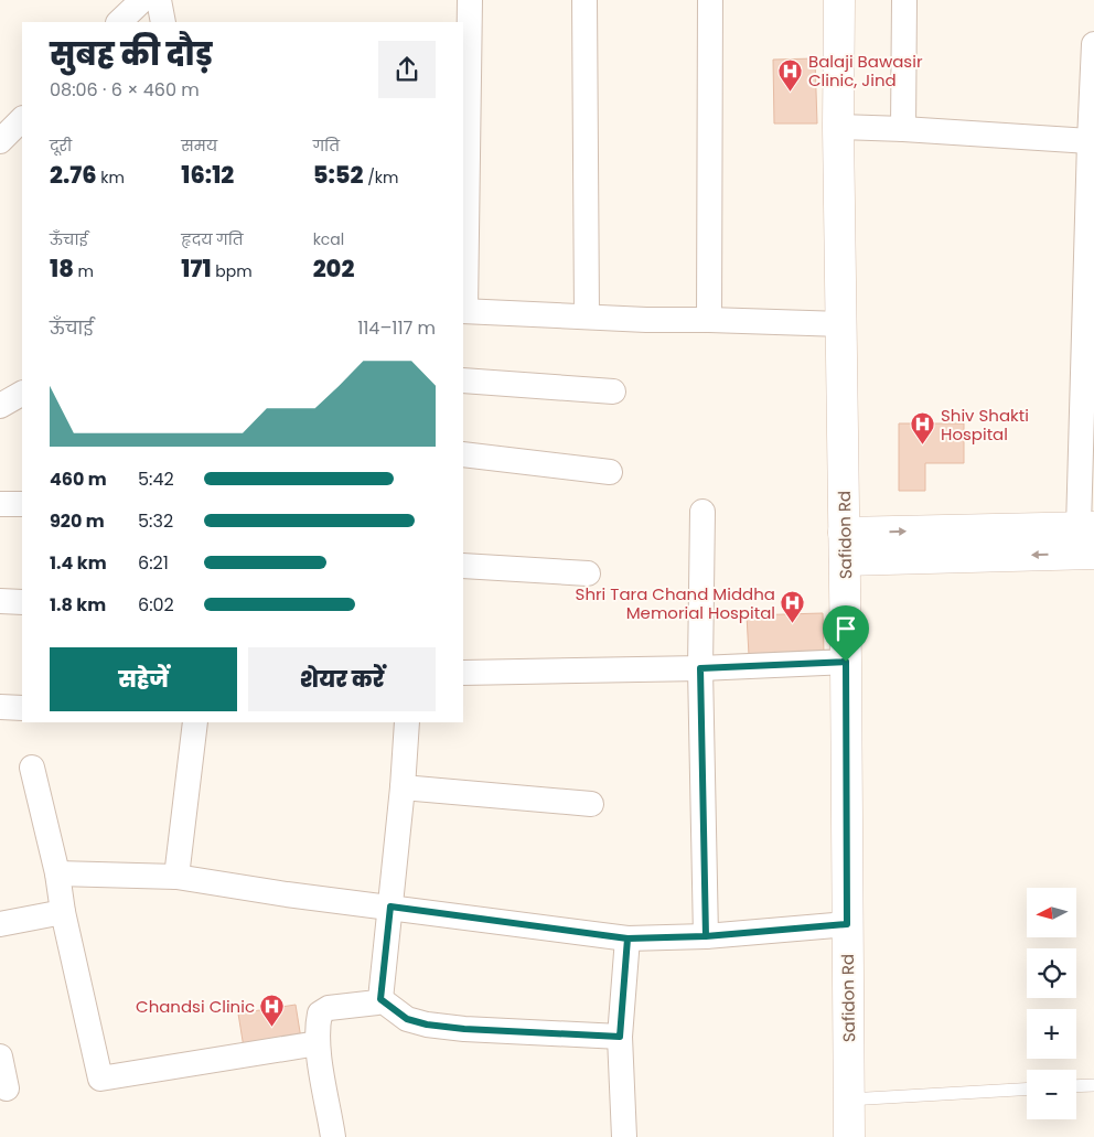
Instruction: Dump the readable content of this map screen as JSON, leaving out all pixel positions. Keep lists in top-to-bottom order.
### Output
{
  "streets": {
    "main road": ["Safidon Rd"]
  },
  "places": {
    "hospital": [
      "Balaji Bawasir Clinic, Jind",
      "Shiv Shakti Hospital",
      "Shri Tara Chand Middha Memorial Hospital",
      "Chandsi Clinic"
    ]
  },
  "north": "left",
  "page": {
    "heading": ["सुबह की दौड़", "08:06 · 6 × 460 m"],
    "stats": [
      ["दूरी", "2.76 km"],
      ["समय", "16:12"],
      ["गति", "5:52 /km"],
      ["ऊँचाई", "18 m"],
      ["हृदय गति", "171 bpm"],
      ["kcal", "202"]
    ],
    "chart": ["ऊँचाई", "114–117 m"],
    "list": [
      {
        "name": "460 m",
        "note": "5:42"
      },
      {
        "name": "920 m",
        "note": "5:32"
      },
      {
        "name": "1.4 km",
        "note": "6:21"
      },
      {
        "name": "1.8 km",
        "note": "6:02"
      }
    ],
    "buttons": ["सहेजें", "शेयर करें"],
    "map_buttons": ["+", "−"]
  }
}
